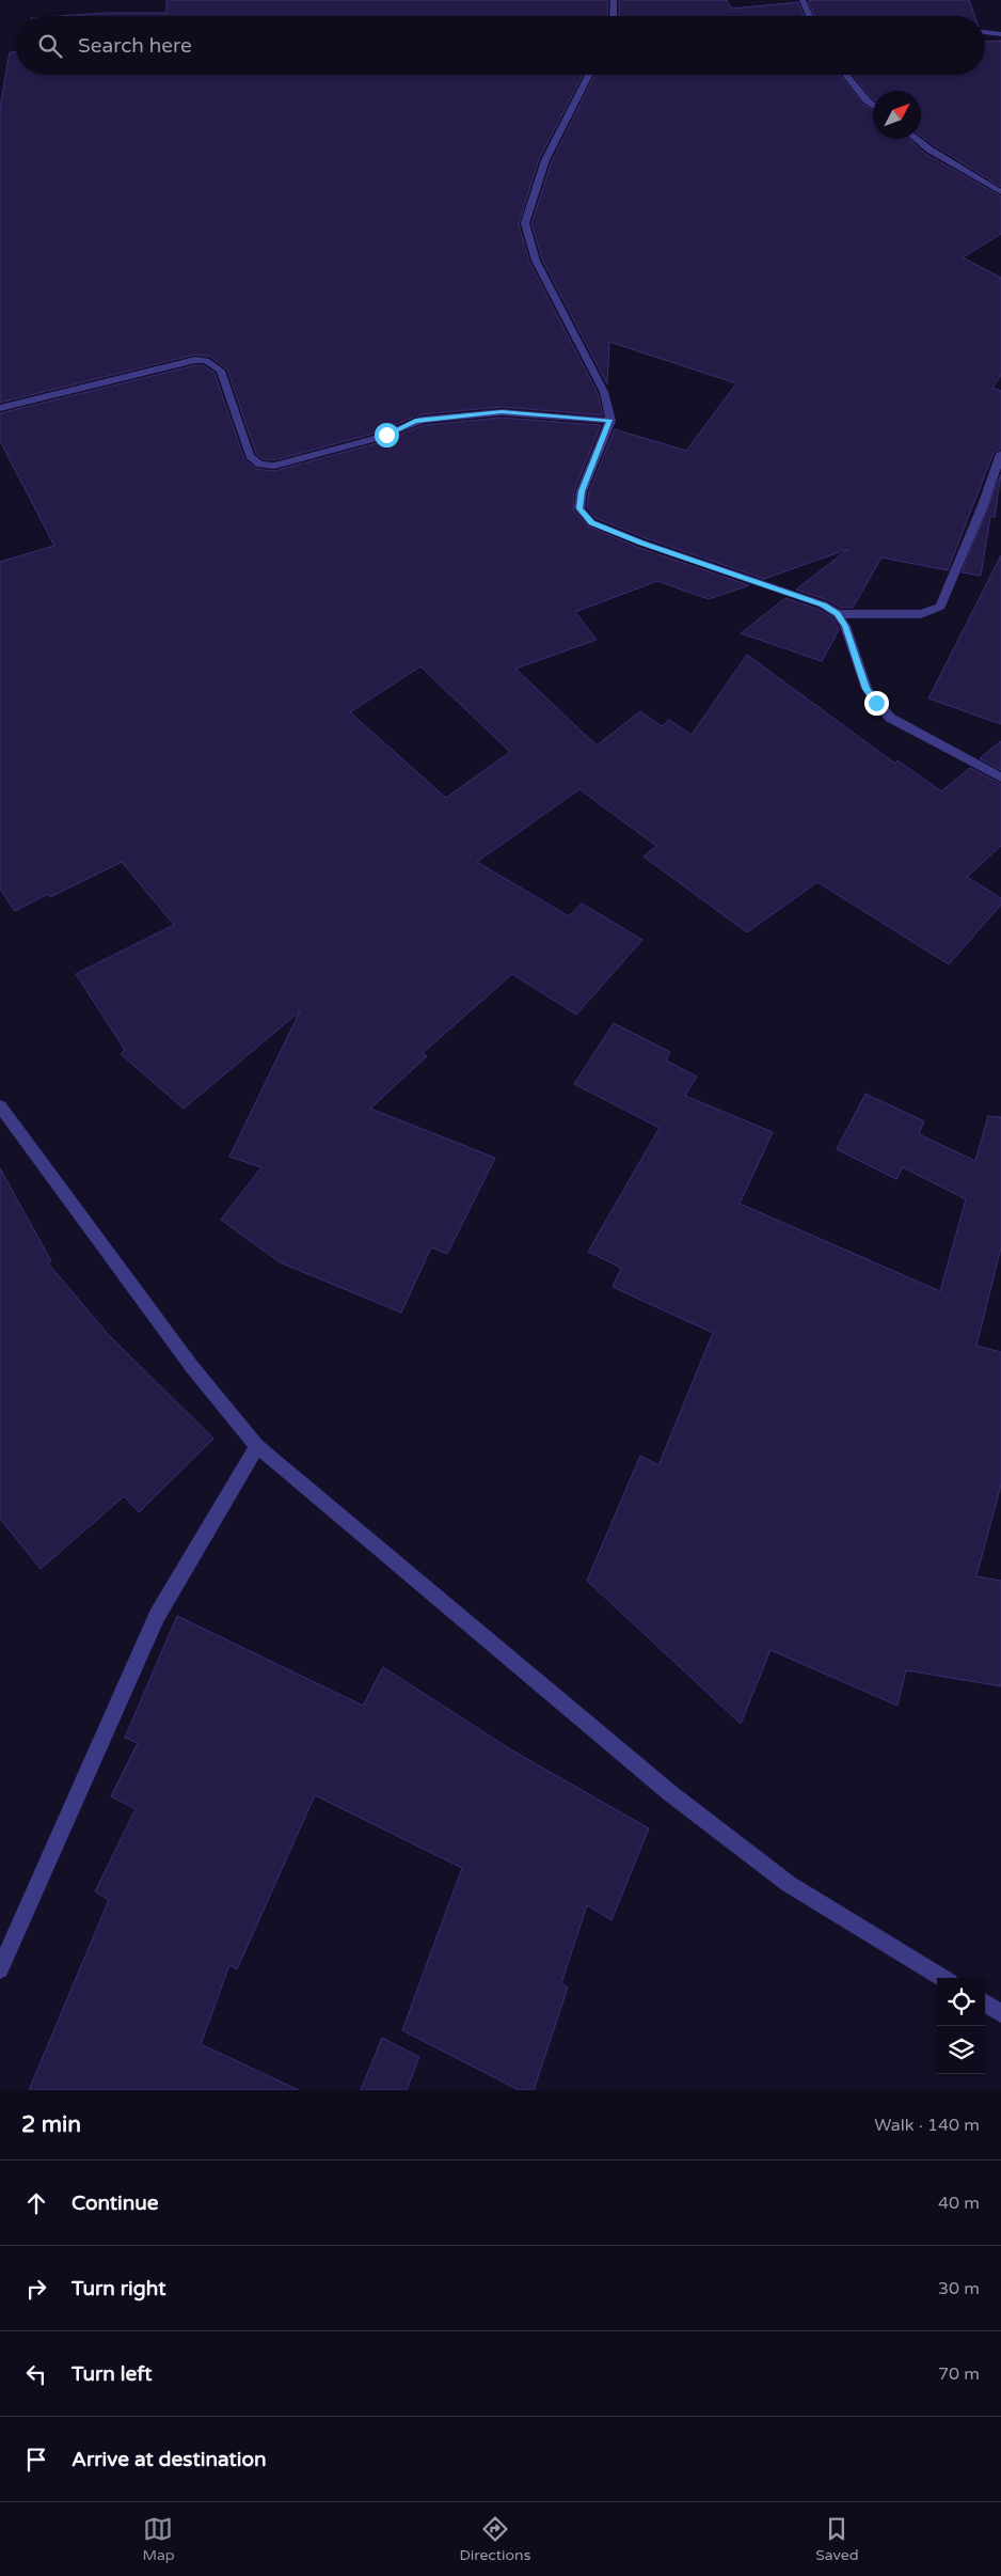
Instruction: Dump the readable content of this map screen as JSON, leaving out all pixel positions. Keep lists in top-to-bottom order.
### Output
{
  "north": "top right",
  "page": {
    "search": "Search here",
    "heading": ["2 min", "Walk · 140 m"],
    "list": [
      ["Continue", "40 m"],
      ["Turn right", "30 m"],
      ["Turn left", "70 m"],
      "Arrive at destination"
    ],
    "nav": ["Map", "Directions", "Saved"]
  }
}
